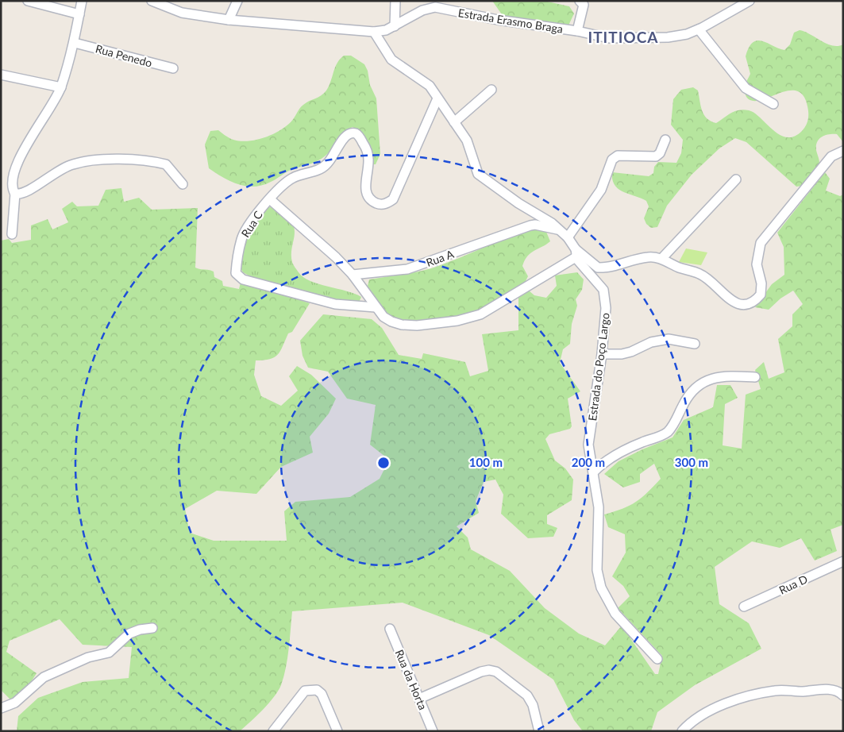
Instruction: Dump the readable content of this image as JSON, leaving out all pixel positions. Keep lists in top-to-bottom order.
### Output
{
  "streets": {
    "street": [
      "Estrada Erasmo Braga",
      "Rua Penedo",
      "Rua C",
      "Rua A",
      "Estrada do Poço Largo",
      "Rua D",
      "Rua da Horta"
    ]
  },
  "crossings": [
    ["Estrada Erasmo Braga", "Estrada do Poço Largo"],
    ["Rua C", "Estrada do Poço Largo"],
    ["Rua A", "Estrada do Poço Largo"]
  ],
  "districts": ["ITITIOCA"],
  "rings": ["100 m", "200 m", "300 m"]
}
